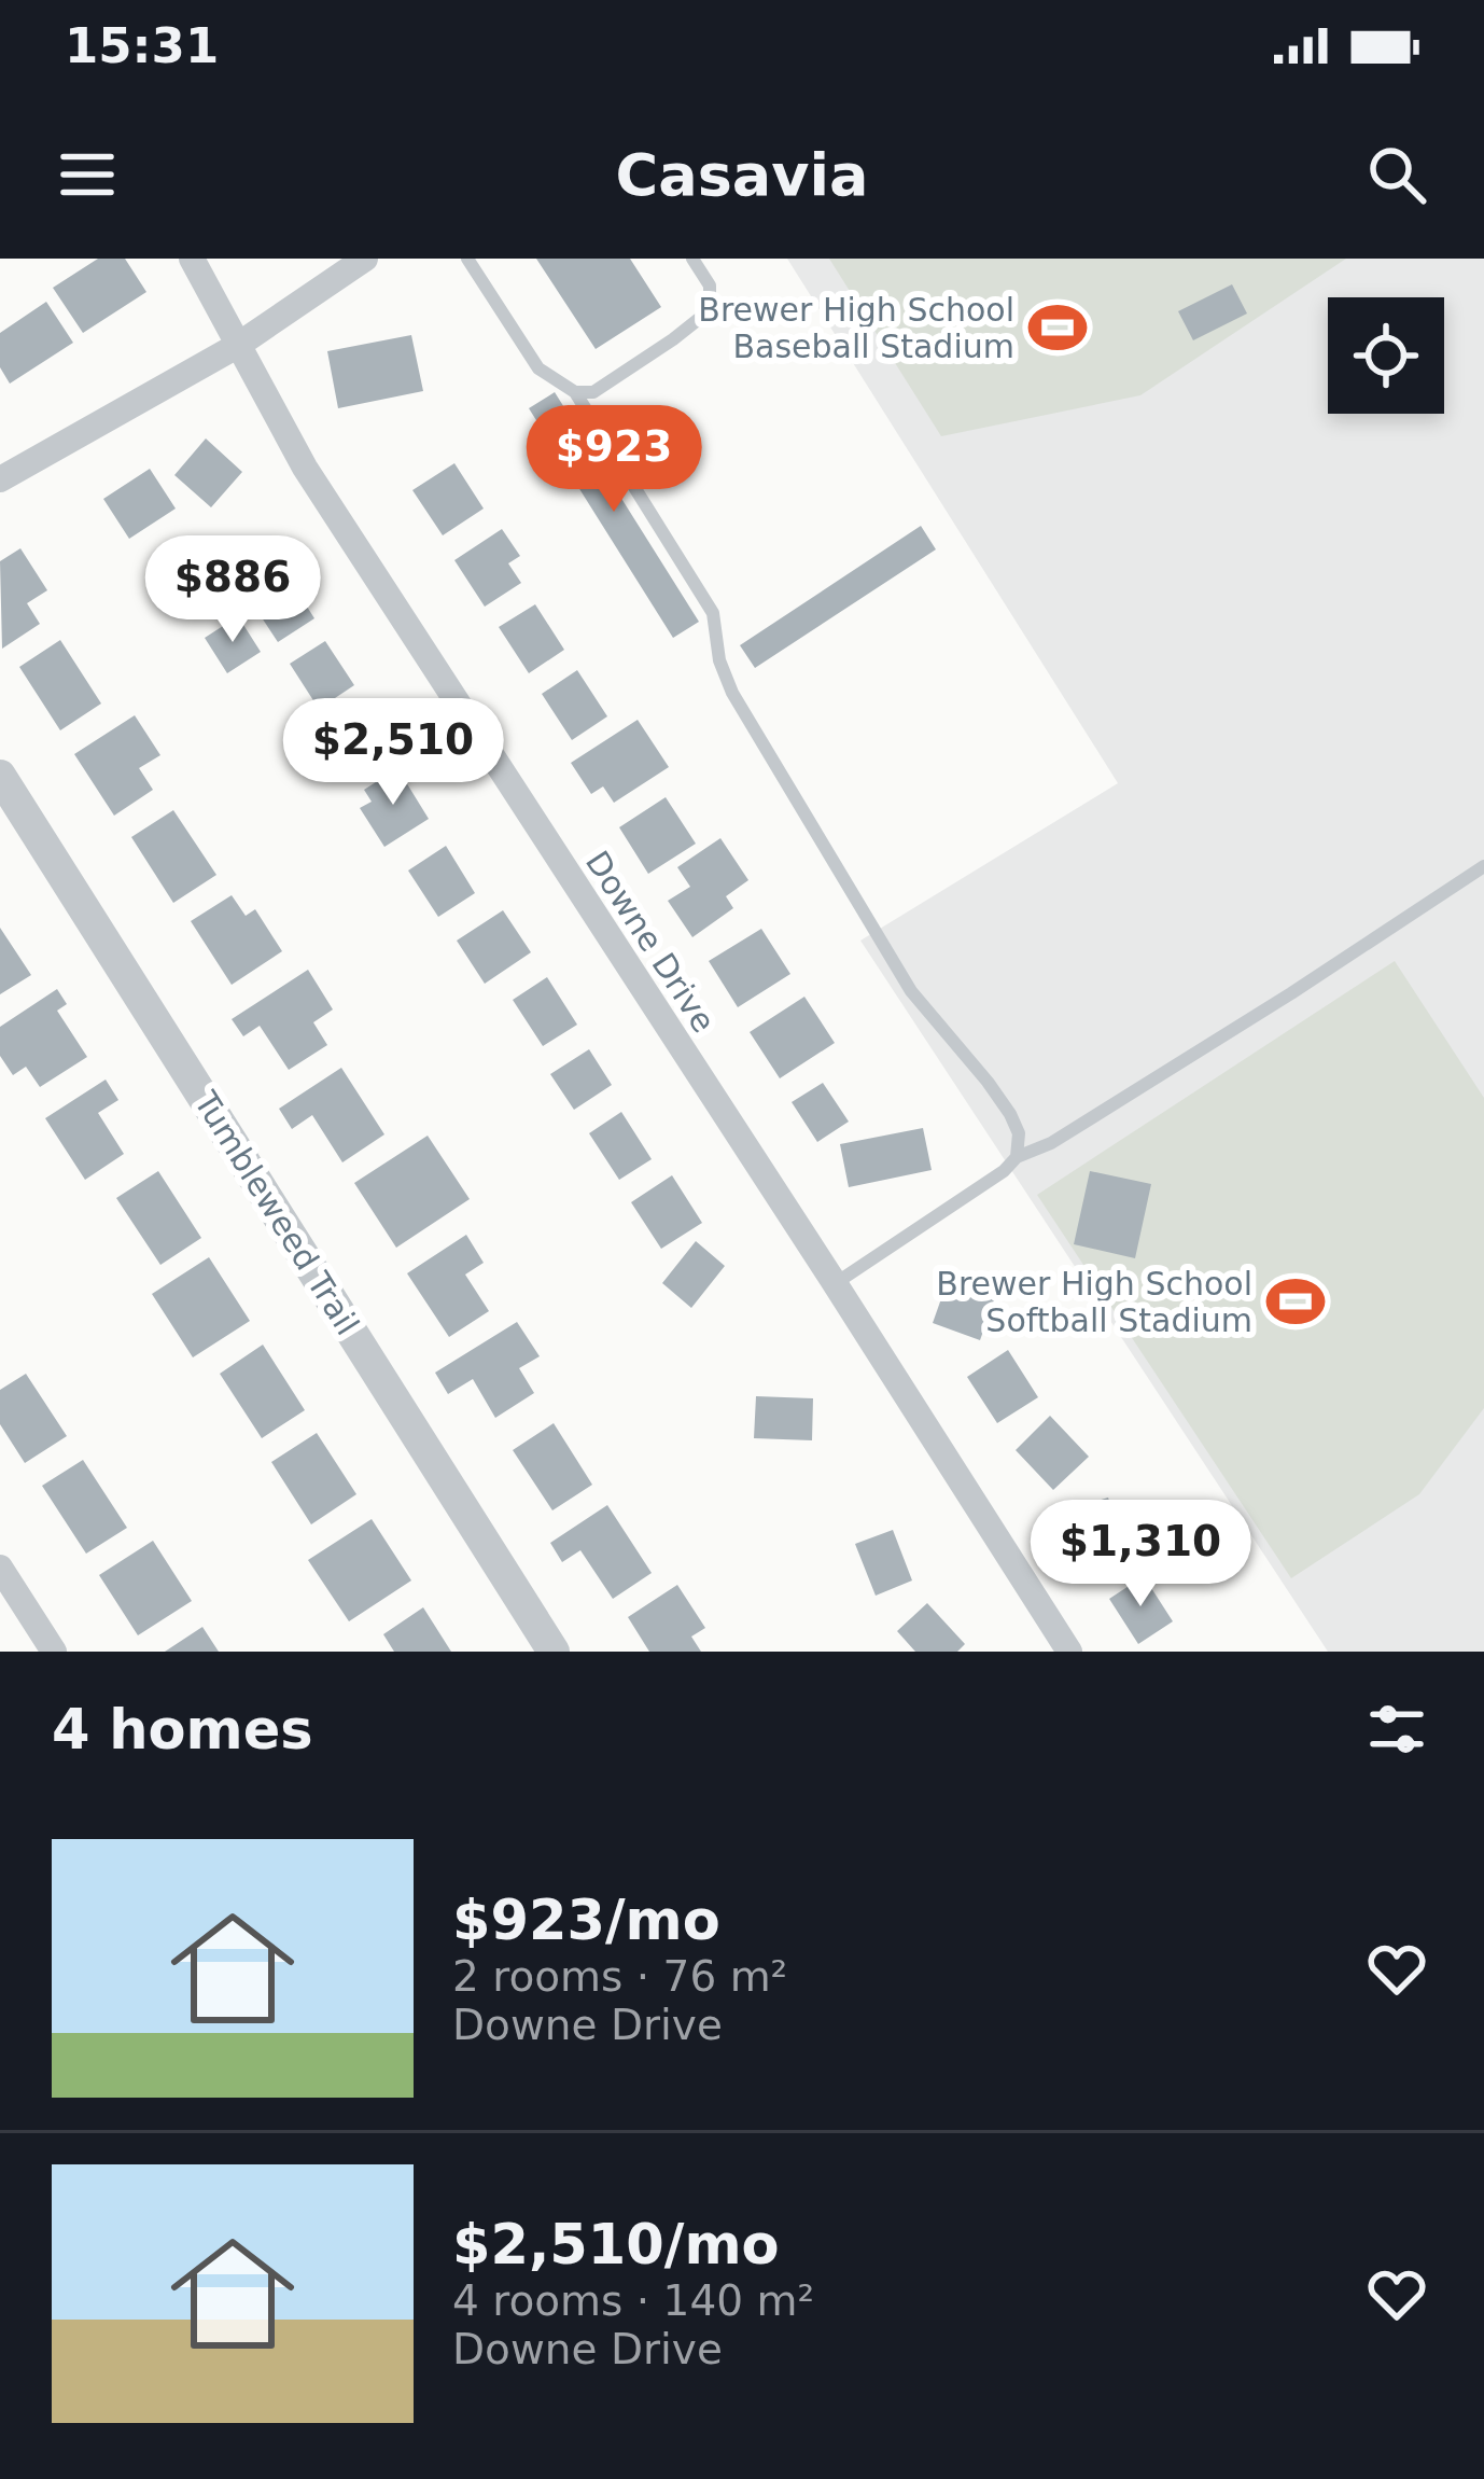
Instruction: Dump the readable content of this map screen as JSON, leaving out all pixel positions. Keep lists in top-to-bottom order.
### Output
{
  "streets": {
    "street": ["Downe Drive", "Tumbleweed Trail"]
  },
  "places": {
    "sports": ["Brewer High School Baseball Stadium", "Brewer High School Softball Stadium"]
  },
  "page": {
    "status": "15:31",
    "header": "Casavia",
    "price": [
      "$923",
      "$886",
      "$2,510",
      "$1,310"
    ],
    "heading": "4 homes",
    "list": [
      {
        "name": "$923/mo",
        "note": "2 rooms · 76 m² · Downe Drive"
      },
      {
        "name": "$2,510/mo",
        "note": "4 rooms · 140 m² · Downe Drive"
      }
    ]
  }
}
